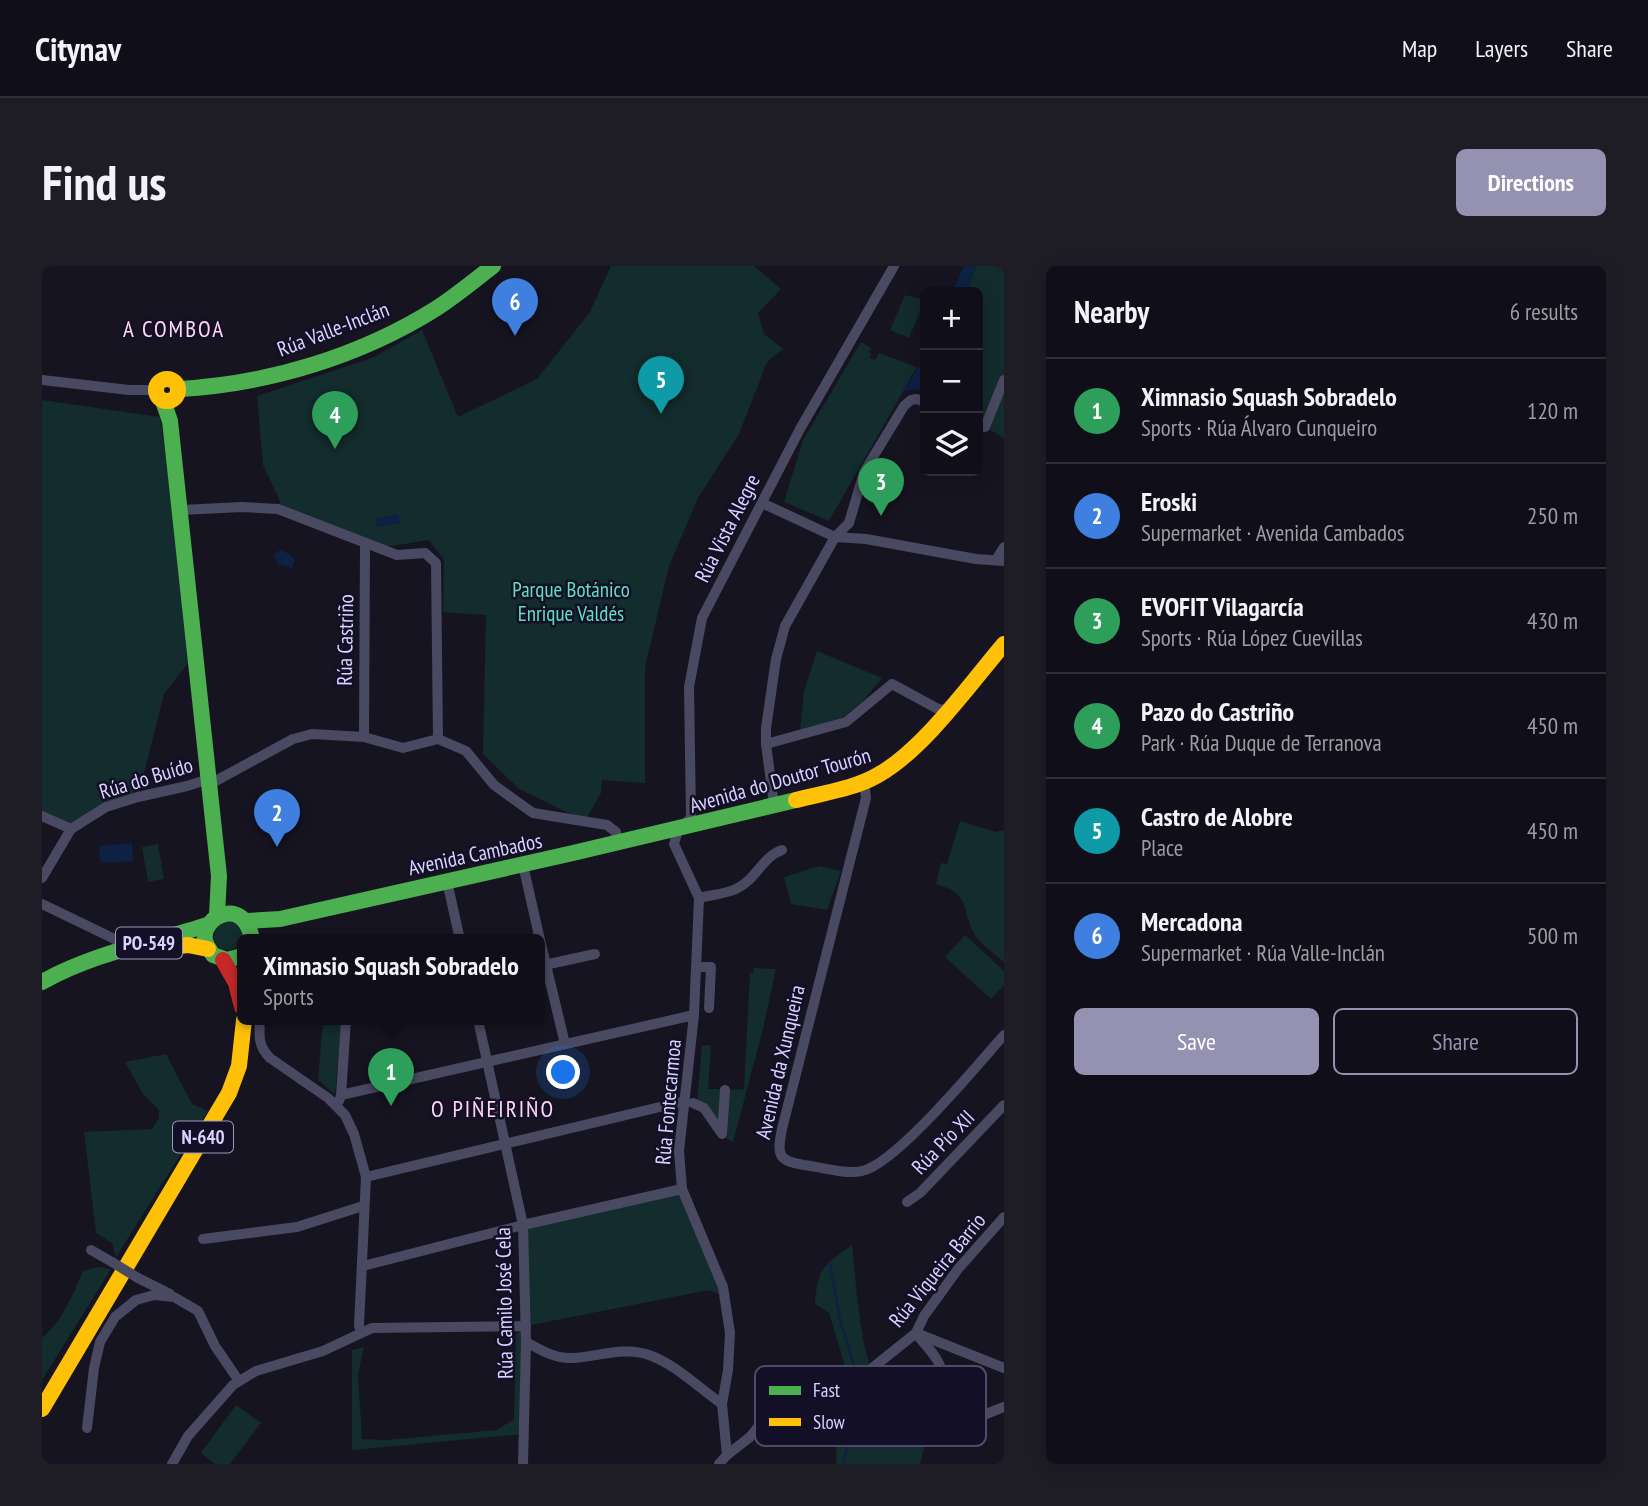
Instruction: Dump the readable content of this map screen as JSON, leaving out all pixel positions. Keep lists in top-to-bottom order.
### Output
{
  "streets": {
    "main road": [
      "Rúa Valle-Inclán",
      "Avenida do Doutor Tourón",
      "Avenida Cambados",
      "PO-549",
      "N-640"
    ],
    "street": [
      "Rúa Vista Alegre",
      "Rúa Castriño",
      "Rúa do Buído",
      "Avenida da Xunqueira",
      "Rúa Fontecarmoa",
      "Rúa Pío XII",
      "Rúa Viqueira Barrio",
      "Rúa Camilo José Cela"
    ]
  },
  "crossings": [
    ["Rúa Vista Alegre", "Avenida do Doutor Tourón"],
    ["Rúa Vista Alegre", "Avenida Cambados"],
    ["Rúa Vista Alegre", "Rúa Fontecarmoa"],
    ["Rúa Castriño", "Rúa do Buído"],
    ["Avenida do Doutor Tourón", "Avenida Cambados"],
    ["Avenida do Doutor Tourón", "Avenida da Xunqueira"],
    ["Avenida do Doutor Tourón", "Rúa Fontecarmoa"],
    ["Avenida Cambados", "Rúa Fontecarmoa"],
    ["Rúa Fontecarmoa", "Rúa Viqueira Barrio"]
  ],
  "districts": ["A COMBOA", "O PIÑEIRIÑO"],
  "parks": ["Parque Botánico Enrique Valdés"],
  "legend": ["Fast", "Slow"],
  "page": {
    "header": "Citynav",
    "nav": ["Map", "Layers", "Share"],
    "buttons": [
      "Directions",
      ["Save", "Share"]
    ],
    "title": "Find us",
    "heading": ["Nearby", "6 results"],
    "pins": [
      "6",
      "5",
      "4",
      "3",
      "2",
      "1"
    ],
    "map_buttons": ["+", "−"],
    "list": [
      {
        "mark": "1",
        "name": "Ximnasio Squash Sobradelo",
        "note": "Sports · Rúa Álvaro Cunqueiro",
        "value": "120 m"
      },
      {
        "mark": "2",
        "name": "Eroski",
        "note": "Supermarket · Avenida Cambados",
        "value": "250 m"
      },
      {
        "mark": "3",
        "name": "EVOFIT Vilagarcía",
        "note": "Sports · Rúa López Cuevillas",
        "value": "430 m"
      },
      {
        "mark": "4",
        "name": "Pazo do Castriño",
        "note": "Park · Rúa Duque de Terranova",
        "value": "450 m"
      },
      {
        "mark": "5",
        "name": "Castro de Alobre",
        "note": "Place",
        "value": "450 m"
      },
      {
        "mark": "6",
        "name": "Mercadona",
        "note": "Supermarket · Rúa Valle-Inclán",
        "value": "500 m"
      }
    ],
    "popup": ["Ximnasio Squash Sobradelo", "Sports"]
  }
}
